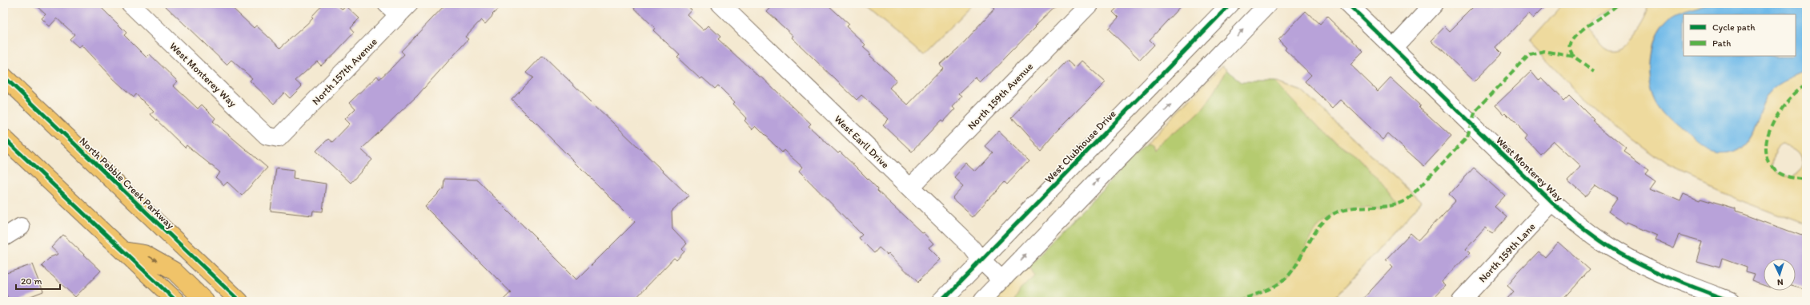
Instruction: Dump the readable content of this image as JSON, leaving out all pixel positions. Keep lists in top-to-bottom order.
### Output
{
  "streets": {
    "main road": ["North Pebble Creek Parkway"],
    "street": [
      "North 157th Avenue",
      "West Monterey Way",
      "North 159th Avenue",
      "West Earll Drive",
      "West Clubhouse Drive",
      "North 159th Lane"
    ]
  },
  "crossings": [
    ["North 157th Avenue", "West Monterey Way"],
    ["West Monterey Way", "North 159th Lane"],
    ["North 159th Avenue", "West Earll Drive"],
    ["West Earll Drive", "West Clubhouse Drive"]
  ],
  "legend": ["Cycle path", "Path"],
  "scale_bar": "20 m",
  "north": "bottom"
}
